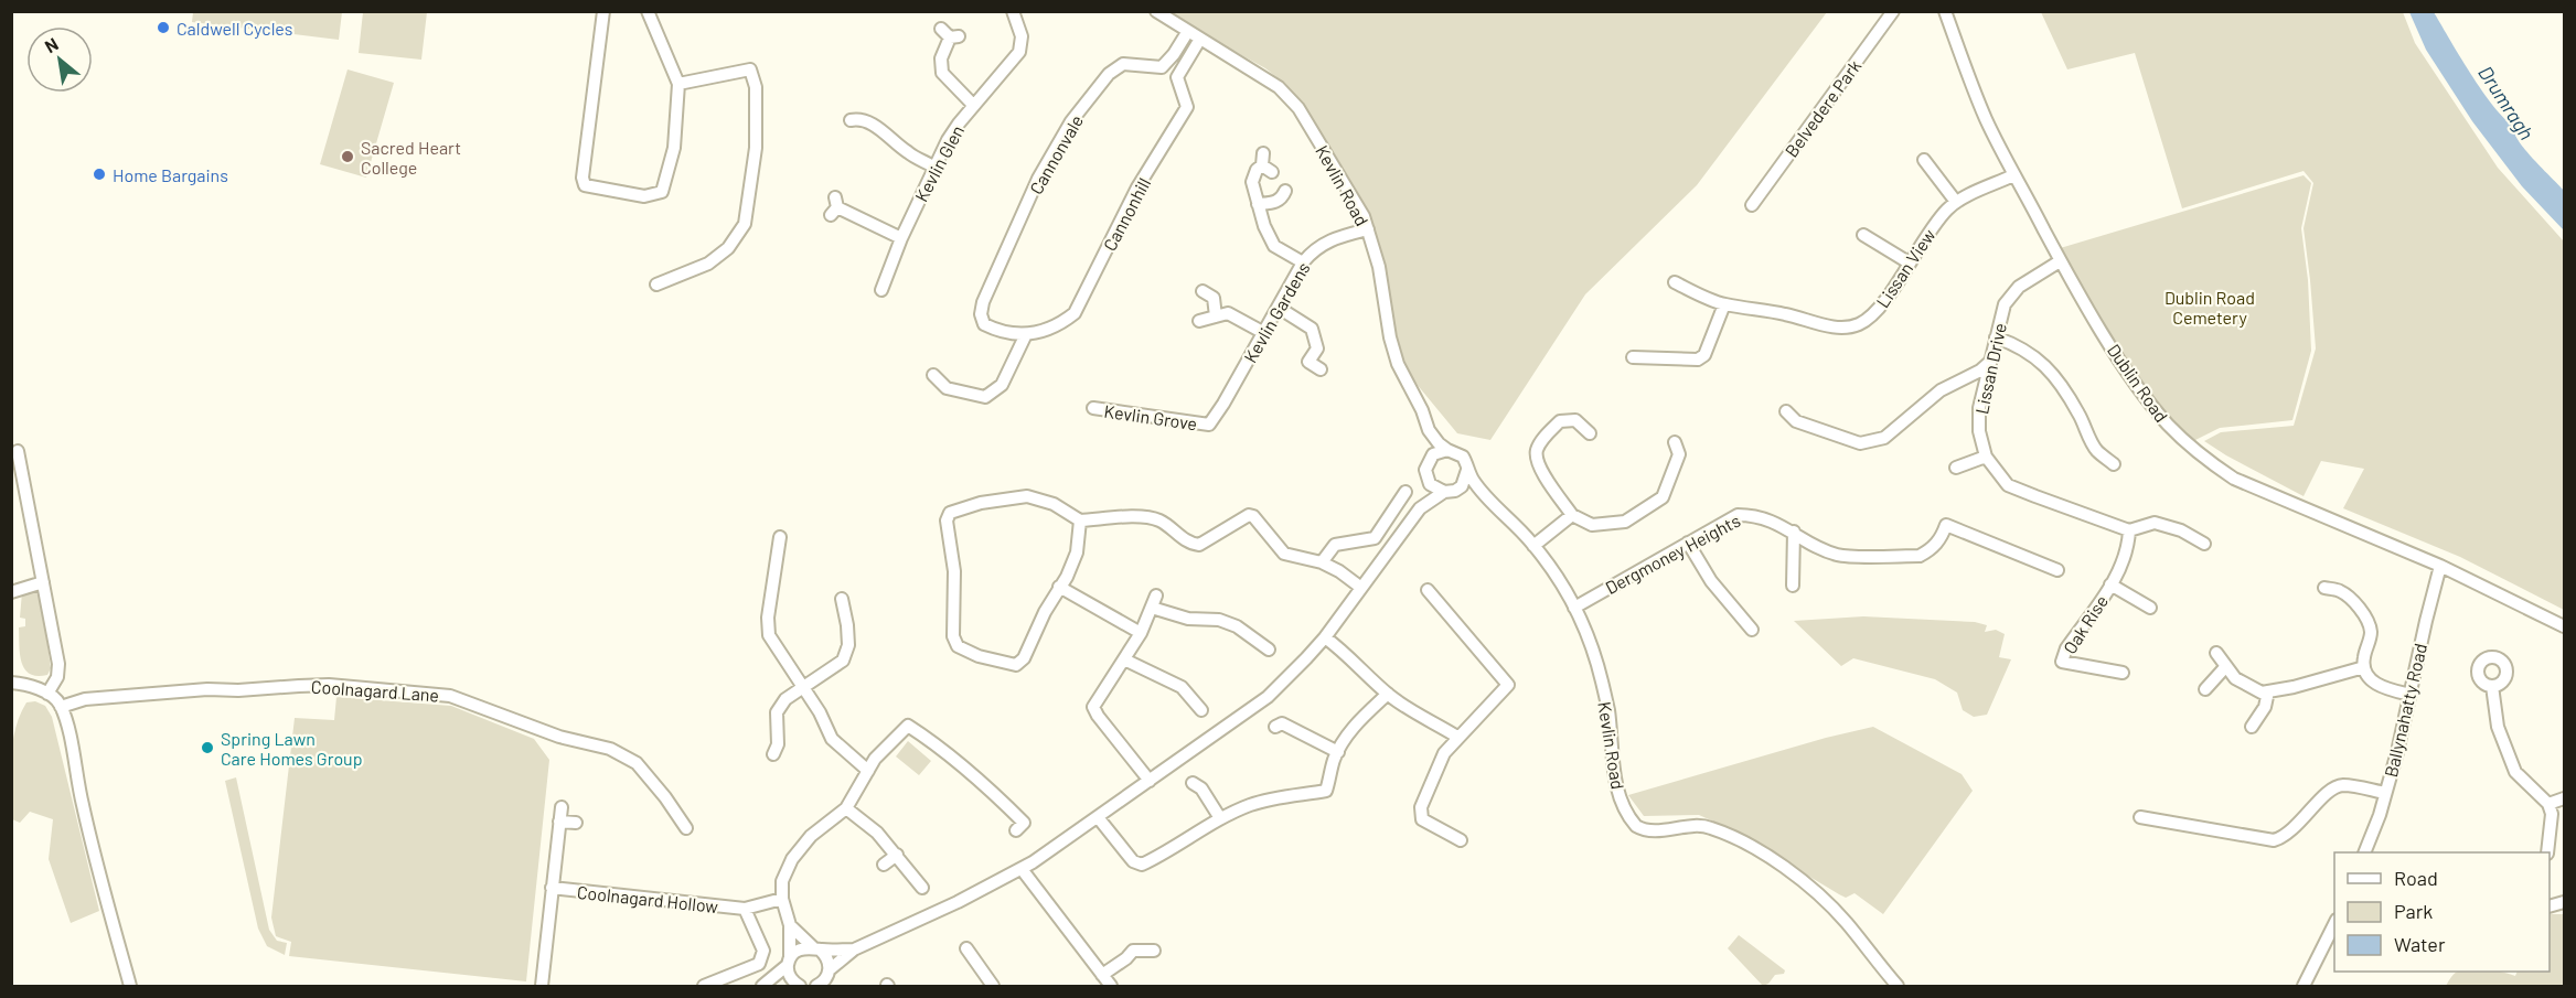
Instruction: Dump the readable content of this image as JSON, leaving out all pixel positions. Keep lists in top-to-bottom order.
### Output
{
  "streets": {
    "street": [
      "Belvedere Park",
      "Cannonvale",
      "Kevlin Glen",
      "Kevlin Road",
      "Cannonhill",
      "Lissan View",
      "Kevlin Gardens",
      "Lissan Drive",
      "Dublin Road",
      "Kevlin Grove",
      "Dergmoney Heights",
      "Oak Rise",
      "Coolnagard Lane",
      "Ballynahatty Road",
      "Coolnagard Hollow"
    ]
  },
  "crossings": [
    ["Cannonvale", "Kevlin Road"],
    ["Cannonvale", "Cannonhill"],
    ["Kevlin Road", "Cannonhill"],
    ["Kevlin Road", "Kevlin Gardens"],
    ["Kevlin Road", "Dergmoney Heights"],
    ["Lissan View", "Dublin Road"],
    ["Kevlin Gardens", "Kevlin Grove"],
    ["Lissan Drive", "Dublin Road"],
    ["Lissan Drive", "Oak Rise"],
    ["Dublin Road", "Ballynahatty Road"]
  ],
  "water": ["Drumragh"],
  "parks": ["Dublin Road Cemetery"],
  "places": [
    "Caldwell Cycles",
    "Sacred Heart College",
    "Home Bargains",
    "Spring Lawn Care Homes Group"
  ],
  "legend": ["Road", "Park", "Water"],
  "north": "top left"
}
